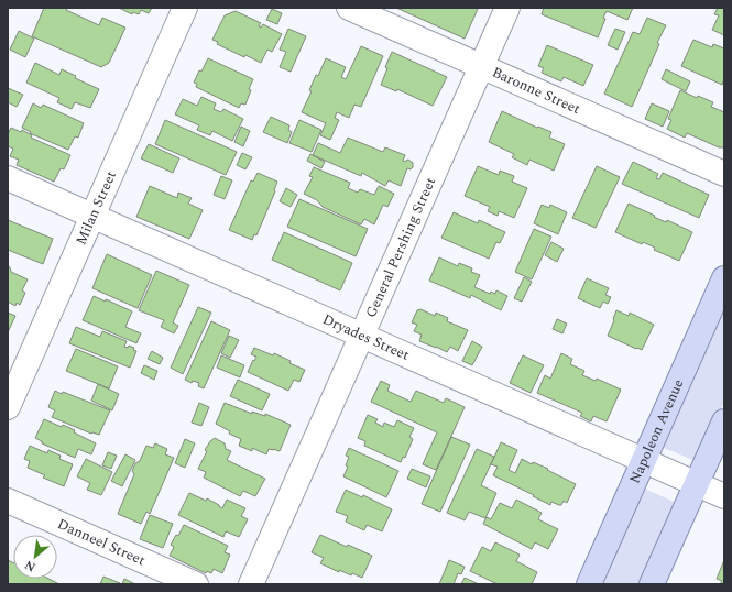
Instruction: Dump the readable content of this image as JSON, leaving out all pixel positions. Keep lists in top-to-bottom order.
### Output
{
  "streets": {
    "main road": ["Napoleon Avenue"],
    "street": [
      "Baronne Street",
      "Milan Street",
      "General Pershing Street",
      "Dryades Street",
      "Danneel Street"
    ]
  },
  "crossings": [
    ["Baronne Street", "General Pershing Street"],
    ["Milan Street", "Dryades Street"],
    ["General Pershing Street", "Dryades Street"],
    ["Dryades Street", "Napoleon Avenue"]
  ],
  "north": "bottom left"
}
